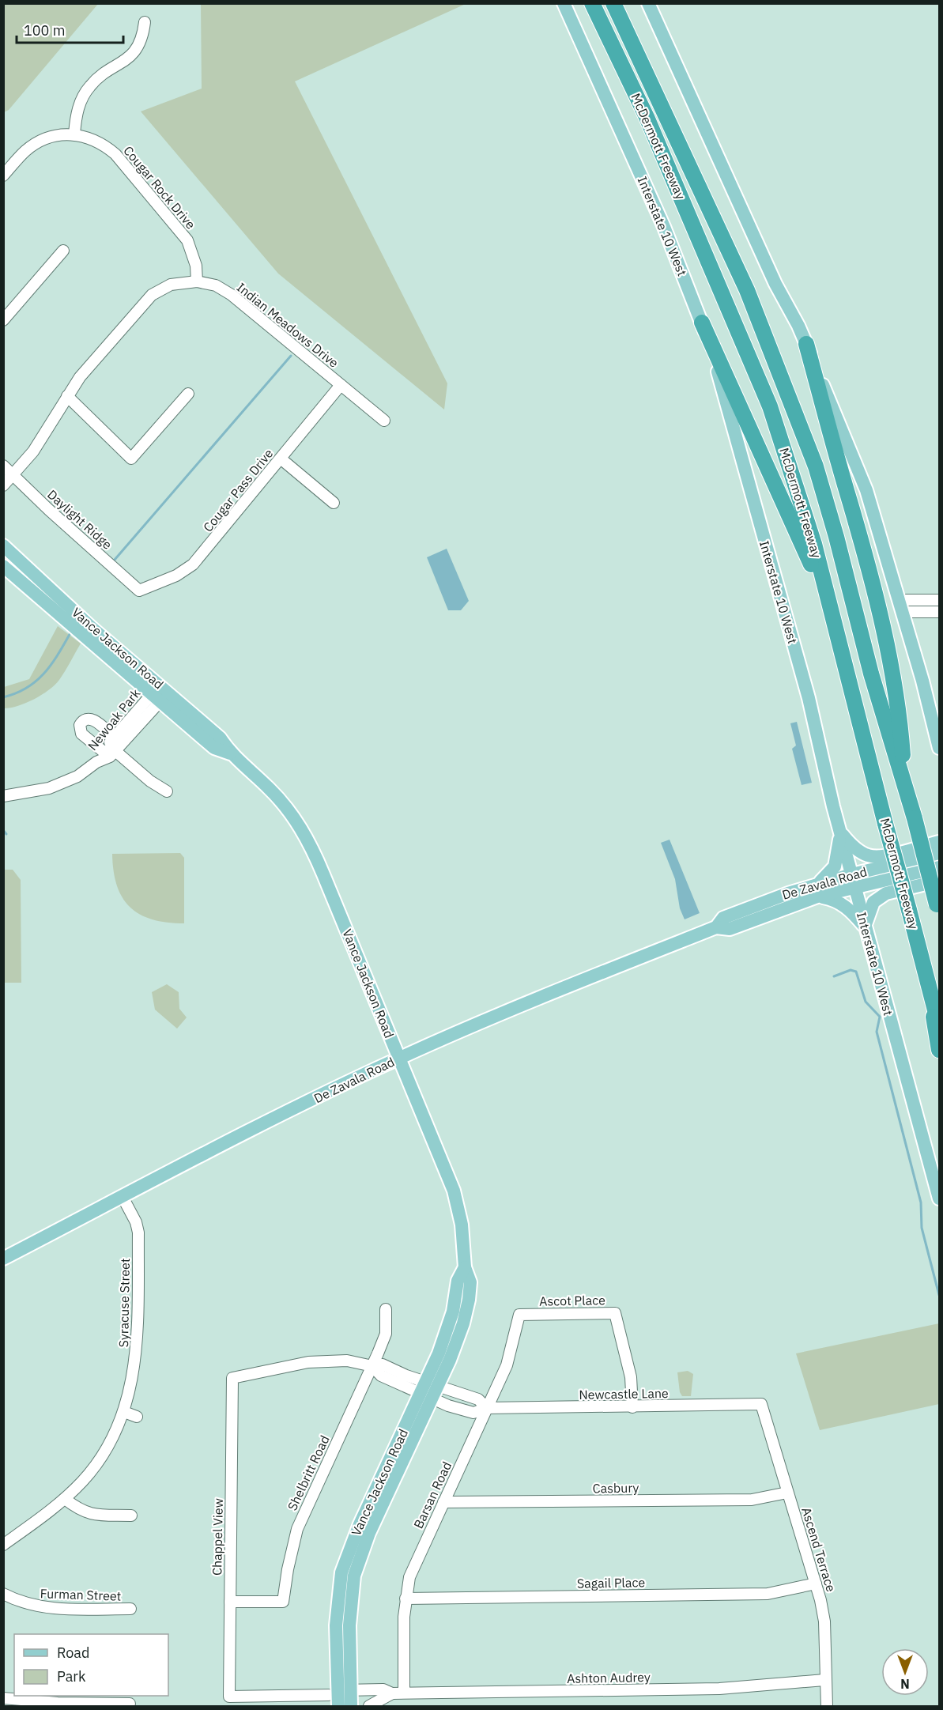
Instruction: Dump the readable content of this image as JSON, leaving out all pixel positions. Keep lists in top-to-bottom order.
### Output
{
  "streets": {
    "highway": ["McDermott Freeway"],
    "main road": ["Interstate 10 West", "Vance Jackson Road", "De Zavala Road"],
    "street": [
      "Cougar Rock Drive",
      "Indian Meadows Drive",
      "Cougar Pass Drive",
      "Daylight Ridge",
      "Newoak Park",
      "Ascot Place",
      "Syracuse Street",
      "Newcastle Lane",
      "Shelbritt Road",
      "Casbury",
      "Barsan Road",
      "Chappel View",
      "Ascend Terrace",
      "Sagail Place",
      "Furman Street",
      "Ashton Audrey"
    ]
  },
  "crossings": [
    ["Cougar Rock Drive", "Indian Meadows Drive"],
    ["Interstate 10 West", "De Zavala Road"],
    ["Indian Meadows Drive", "Cougar Pass Drive"],
    ["Indian Meadows Drive", "Daylight Ridge"],
    ["Cougar Pass Drive", "Daylight Ridge"],
    ["Vance Jackson Road", "Newoak Park"],
    ["Vance Jackson Road", "De Zavala Road"],
    ["Vance Jackson Road", "Newcastle Lane"],
    ["Vance Jackson Road", "Ashton Audrey"],
    ["De Zavala Road", "Syracuse Street"],
    ["Ascot Place", "Newcastle Lane"],
    ["Ascot Place", "Barsan Road"],
    ["Newcastle Lane", "Shelbritt Road"],
    ["Newcastle Lane", "Barsan Road"],
    ["Newcastle Lane", "Chappel View"],
    ["Newcastle Lane", "Ascend Terrace"],
    ["Shelbritt Road", "Chappel View"],
    ["Casbury", "Barsan Road"],
    ["Casbury", "Ascend Terrace"],
    ["Barsan Road", "Sagail Place"],
    ["Barsan Road", "Ashton Audrey"],
    ["Chappel View", "Ashton Audrey"],
    ["Ascend Terrace", "Sagail Place"],
    ["Ascend Terrace", "Ashton Audrey"]
  ],
  "legend": ["Road", "Park"],
  "scale_bar": "100 m",
  "north": "bottom"
}
